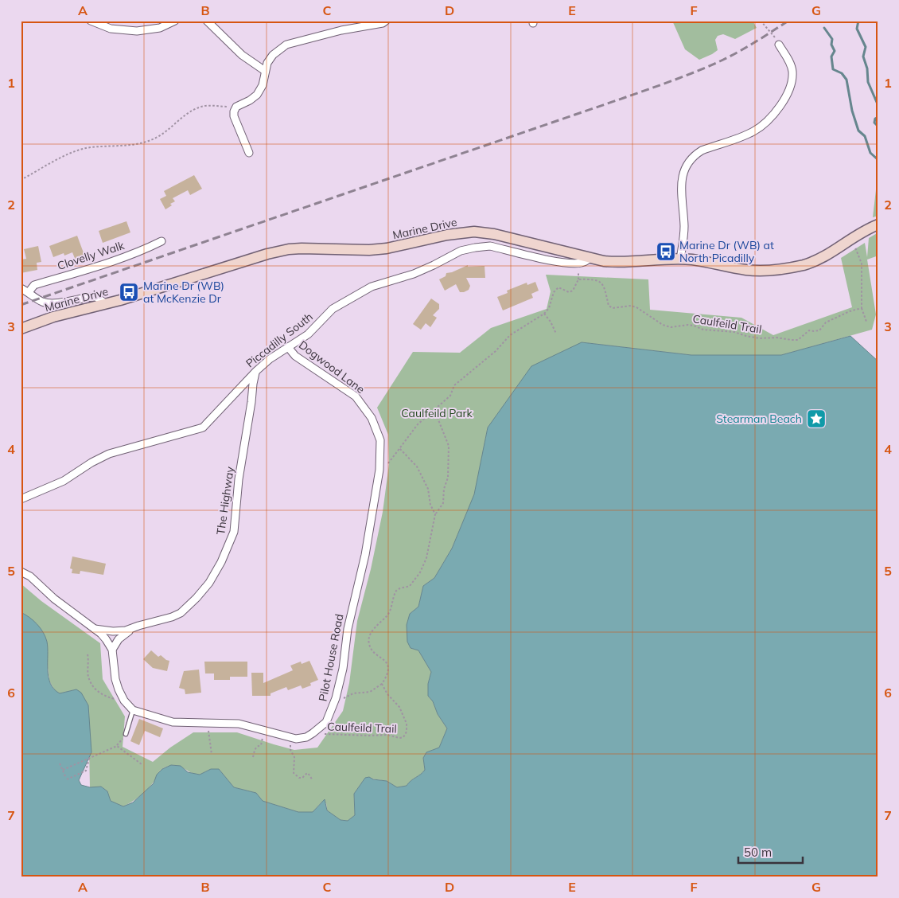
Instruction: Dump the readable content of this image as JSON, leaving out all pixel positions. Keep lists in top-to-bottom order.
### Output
{
  "streets": {
    "main road": ["Marine Drive"],
    "street": [
      "Clovelly Walk",
      "Piccadilly South",
      "Dogwood Lane",
      "The Highway",
      "Pilot House Road"
    ],
    "path": ["Caulfeild Trail"]
  },
  "crossings": [
    ["Marine Drive", "Piccadilly South"],
    ["Caulfeild Trail", "Pilot House Road"],
    ["Piccadilly South", "Dogwood Lane"],
    ["Piccadilly South", "The Highway"],
    ["Dogwood Lane", "Pilot House Road"]
  ],
  "parks": ["Caulfeild Park"],
  "places": {
    "bus stop": ["Marine Dr (WB) at North Picadilly", "Marine Dr (WB) at McKenzie Dr"],
    "place": ["Stearman Beach"]
  },
  "scale_bar": "50 m",
  "grid": {
    "columns": [
      "A",
      "B",
      "C",
      "D",
      "E",
      "F",
      "G"
    ],
    "rows": [
      "1",
      "2",
      "3",
      "4",
      "5",
      "6",
      "7"
    ]
  }
}
